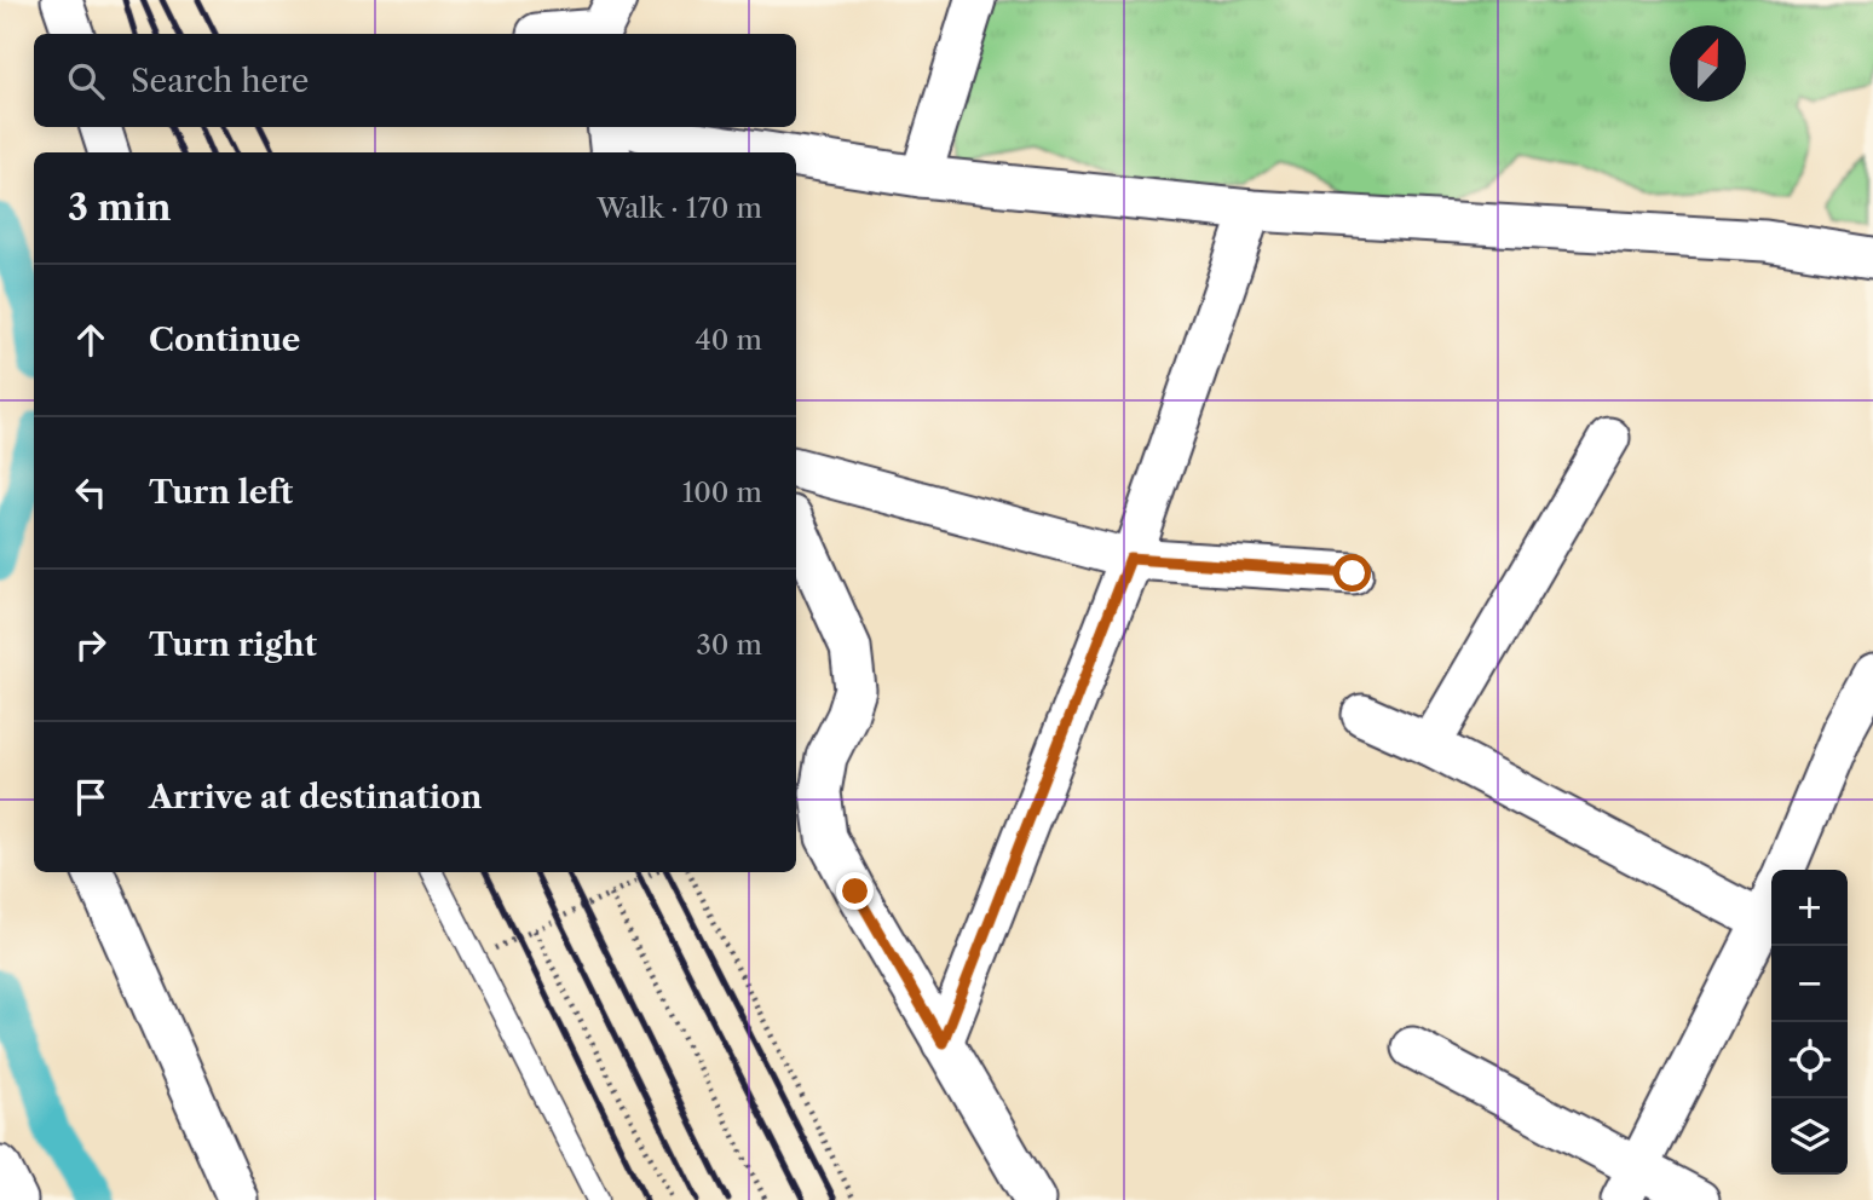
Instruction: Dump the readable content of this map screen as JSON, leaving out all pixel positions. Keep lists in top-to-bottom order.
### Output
{
  "north": "top",
  "page": {
    "search": "Search here",
    "heading": ["3 min", "Walk · 170 m"],
    "list": [
      ["Continue", "40 m"],
      ["Turn left", "100 m"],
      ["Turn right", "30 m"],
      "Arrive at destination"
    ],
    "map_buttons": ["+", "−"]
  }
}
